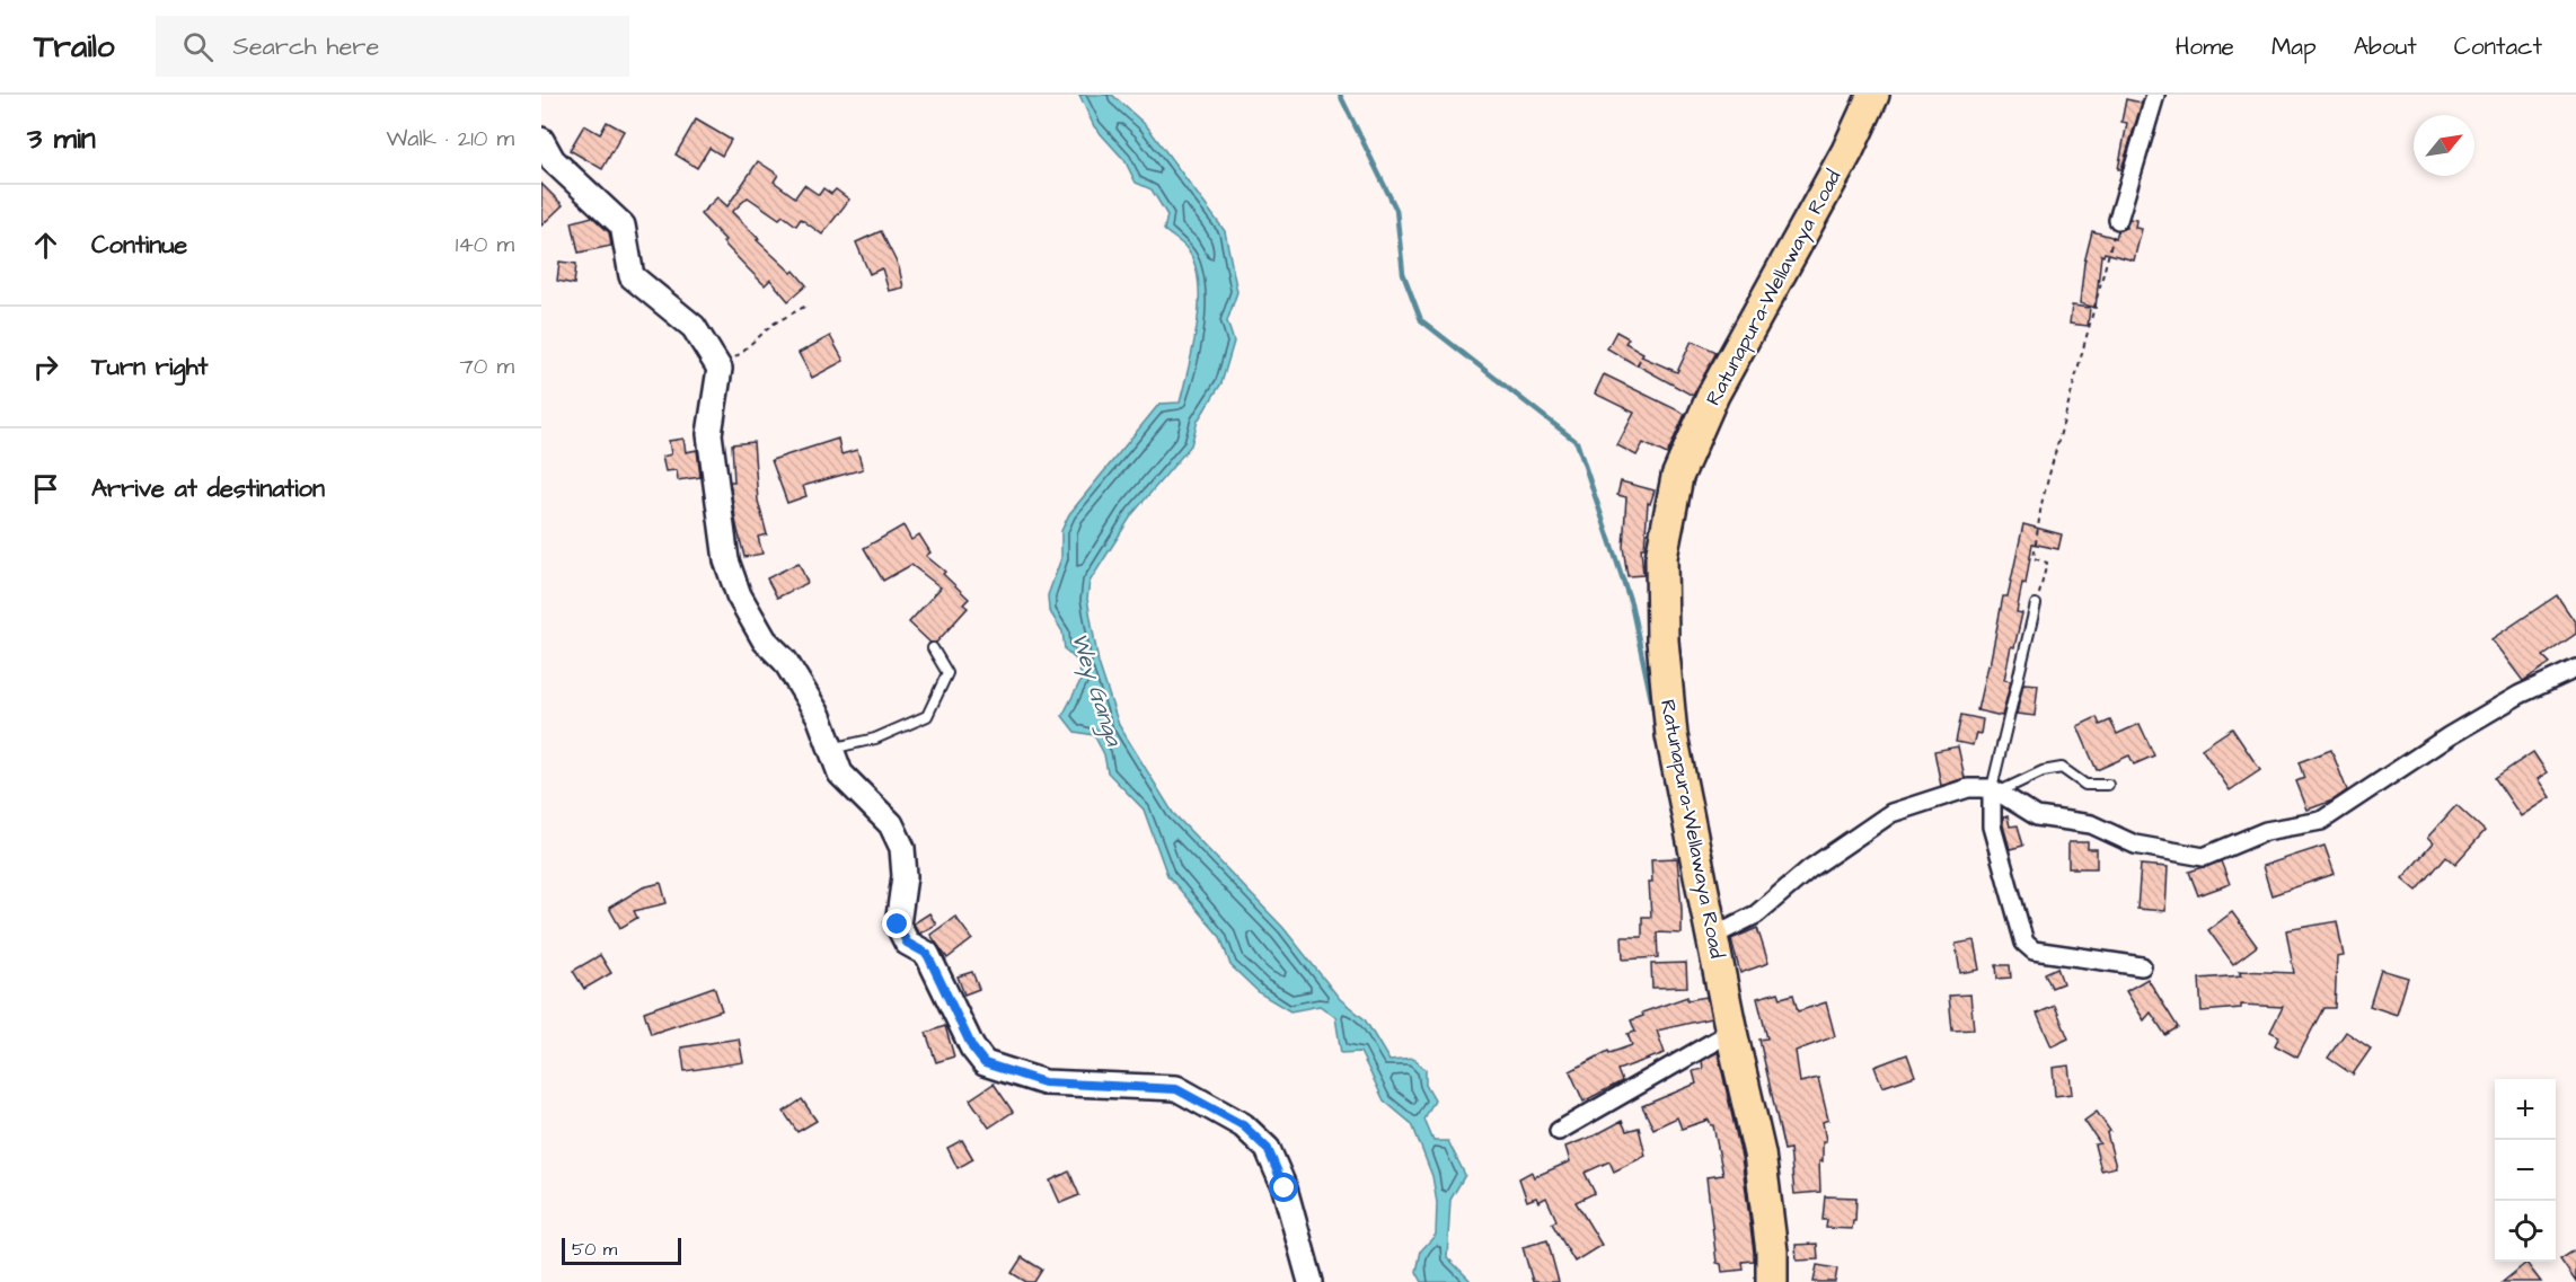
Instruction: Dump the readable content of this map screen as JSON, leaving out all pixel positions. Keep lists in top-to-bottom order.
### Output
{
  "streets": {
    "highway": ["Ratunapura-Wellawaya Road"]
  },
  "water": ["Wey Ganga"],
  "scale_bar": "50 m",
  "north": "top right",
  "page": {
    "header": "Trailo",
    "search": "Search here",
    "nav": [
      "Home",
      "Map",
      "About",
      "Contact"
    ],
    "heading": ["3 min", "Walk · 210 m"],
    "list": [
      ["Continue", "140 m"],
      ["Turn right", "70 m"],
      "Arrive at destination"
    ],
    "map_buttons": ["+", "−"],
    "scale": "50 m"
  }
}
